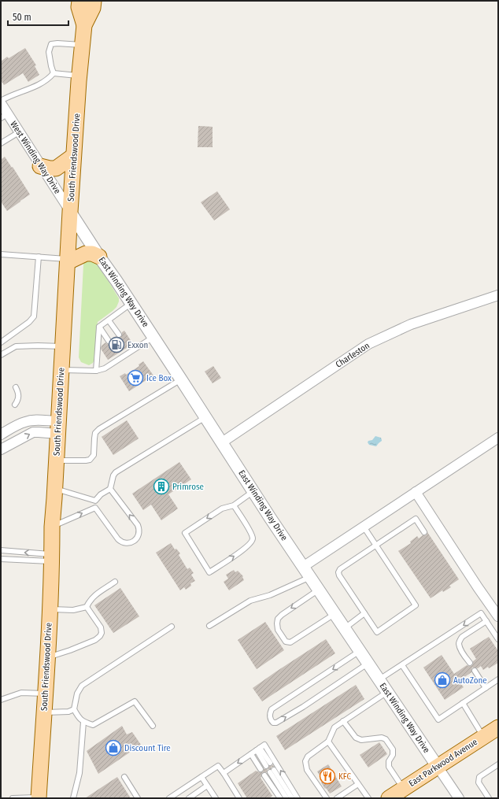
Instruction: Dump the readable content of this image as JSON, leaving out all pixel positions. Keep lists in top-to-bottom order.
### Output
{
  "streets": {
    "main road": ["South Friendswood Drive", "East Parkwood Avenue"],
    "street": ["West Winding Way Drive", "East Winding Way Drive", "Charleston"]
  },
  "crossings": [
    ["West Winding Way Drive", "South Friendswood Drive"],
    ["West Winding Way Drive", "East Winding Way Drive"],
    ["South Friendswood Drive", "East Winding Way Drive"],
    ["East Winding Way Drive", "Charleston"],
    ["East Winding Way Drive", "East Parkwood Avenue"]
  ],
  "places": {
    "fuel station": ["Exxon"],
    "supermarket": ["Ice Box"],
    "building": ["Primrose"],
    "shop": ["AutoZone", "Discount Tire"],
    "restaurant": ["KFC"]
  },
  "scale_bar": "50 m"
}
